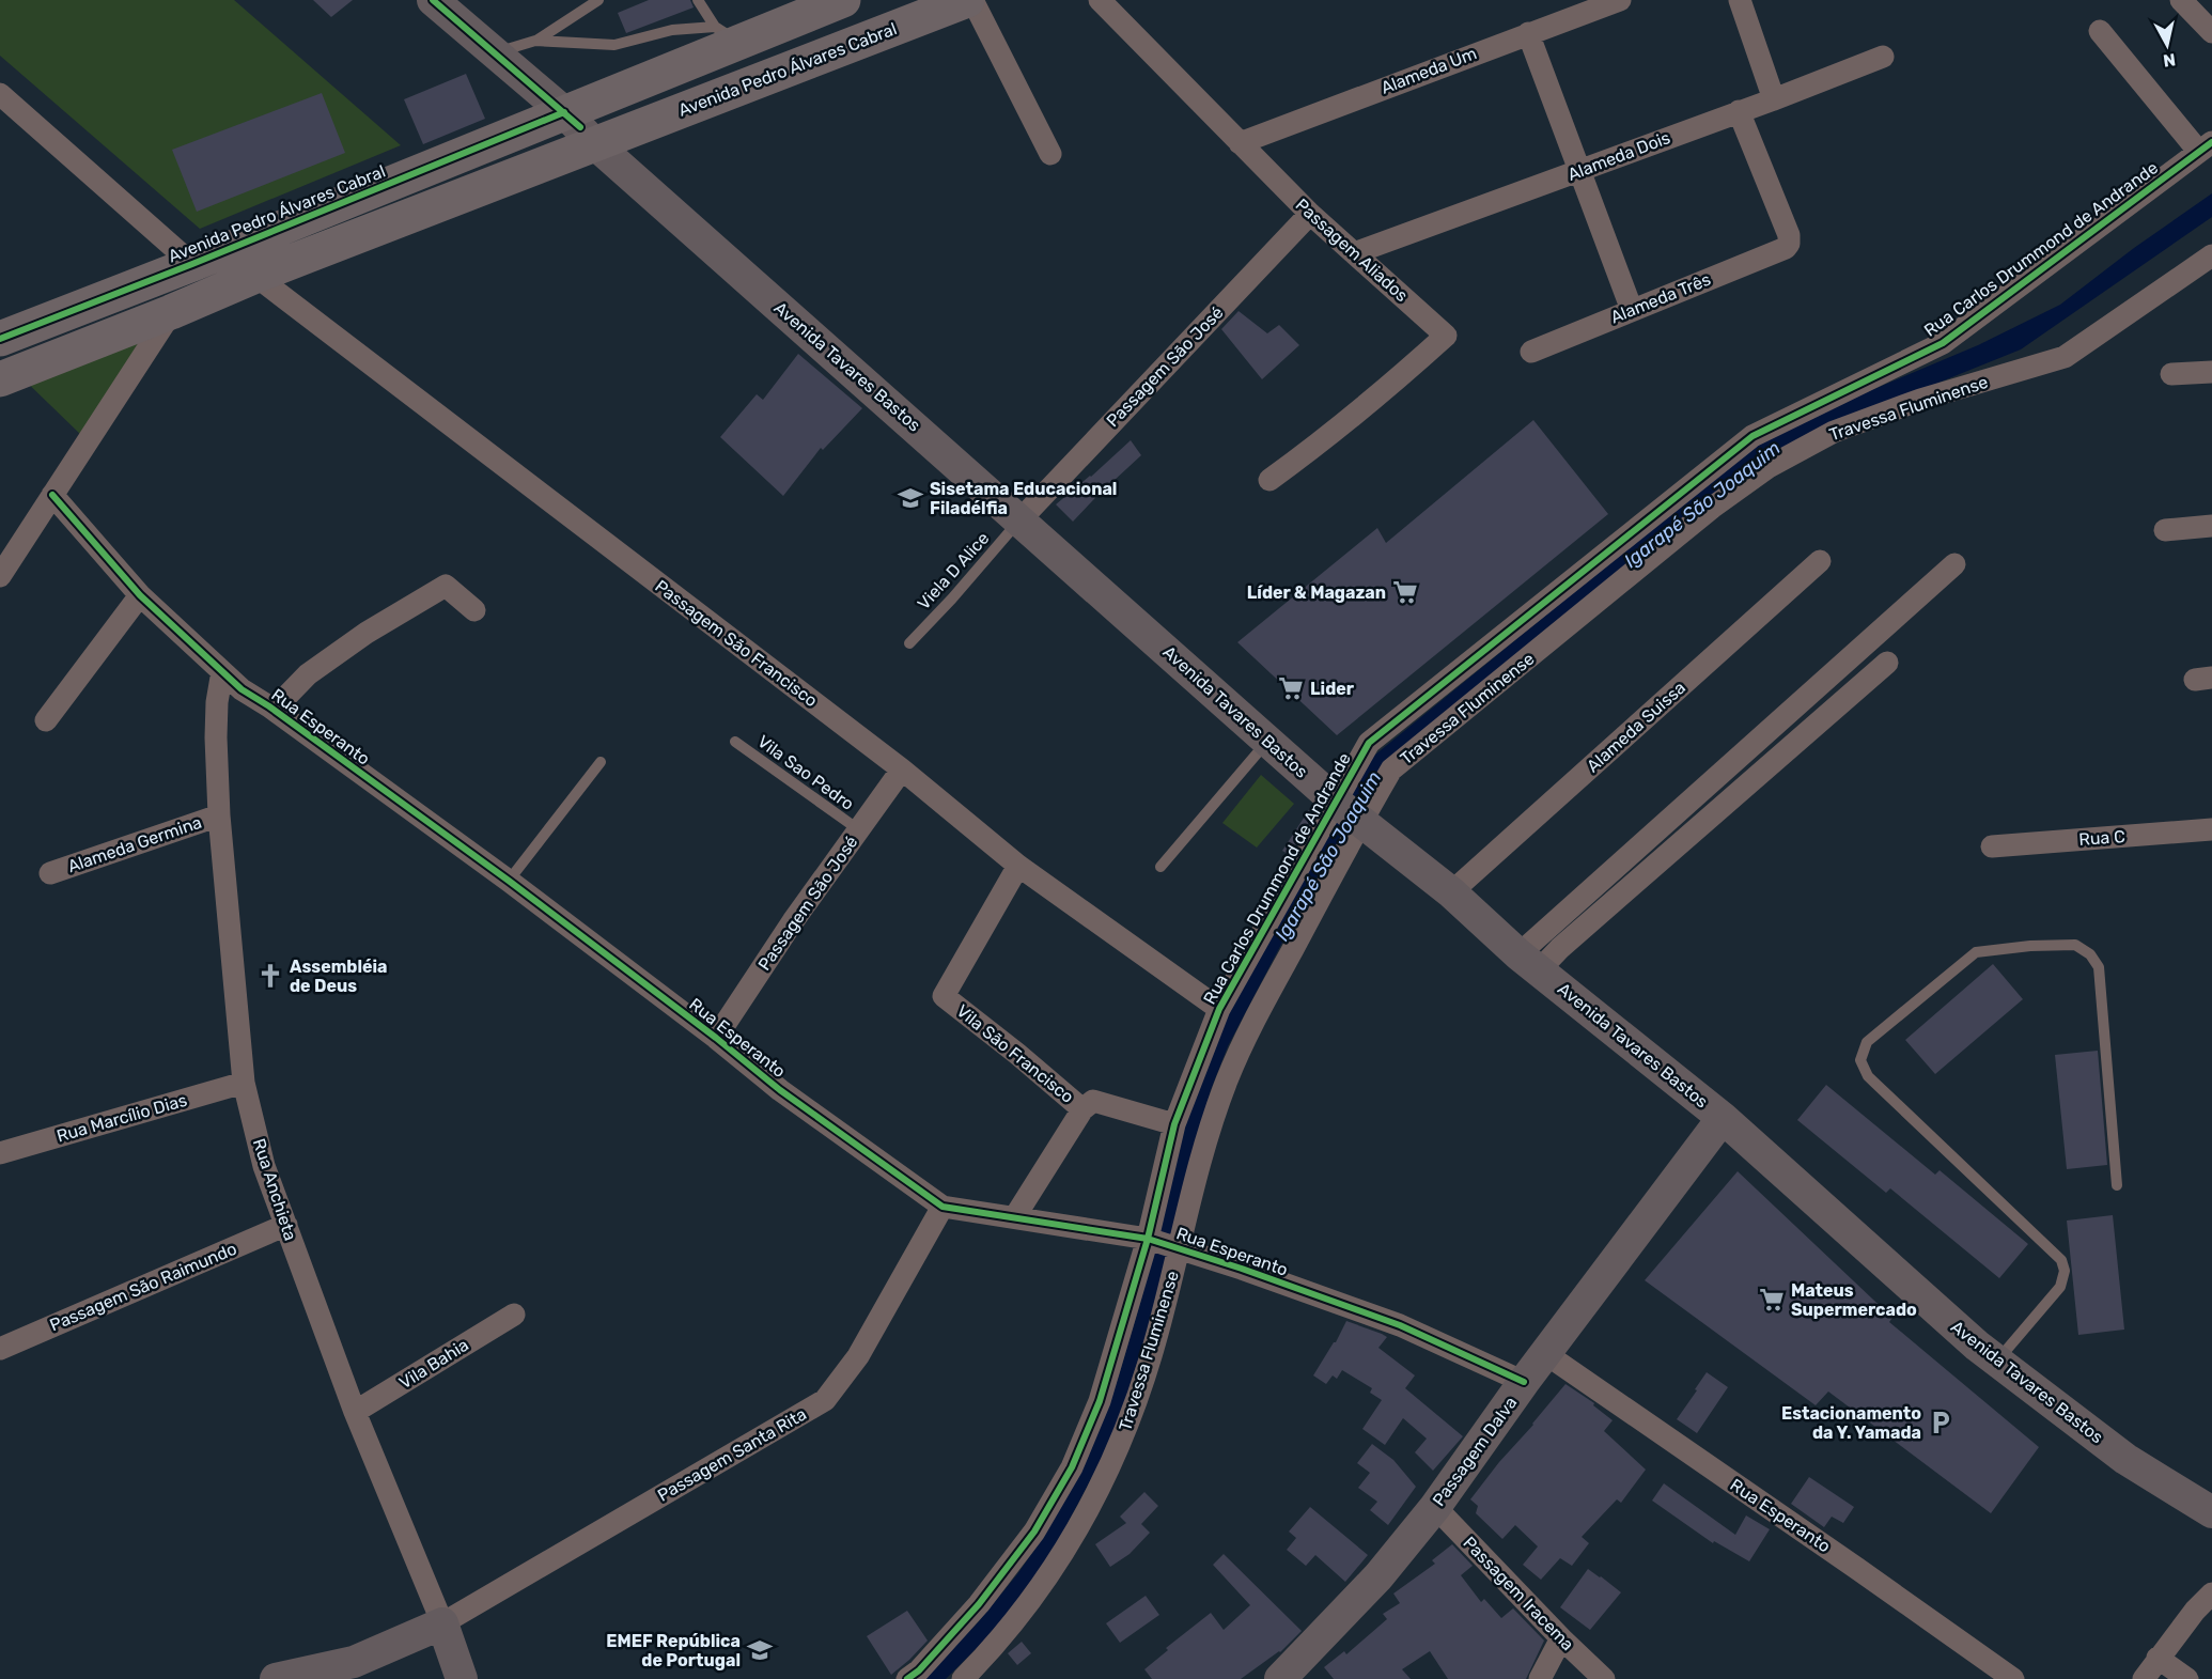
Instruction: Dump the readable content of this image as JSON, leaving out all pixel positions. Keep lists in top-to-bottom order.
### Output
{
  "streets": {
    "main road": [
      "Avenida Pedro Álvares Cabral",
      "Avenida Tavares Bastos",
      "Rua Anchieta",
      "Passagem Dalva"
    ],
    "street": [
      "Alameda Um",
      "Alameda Dois",
      "Rua Carlos Drummond de Andrande",
      "Passagem Aliados",
      "Alameda Três",
      "Passagem São José",
      "Travessa Fluminense",
      "Passagem São Francisco",
      "Rua Esperanto",
      "Alameda Suissa",
      "Rua C",
      "Alameda Germina",
      "Vila São Francisco",
      "Rua Marcílio Dias",
      "Passagem São Raimundo",
      "Vila Bahia",
      "Passagem Santa Rita",
      "Passagem Iracema"
    ],
    "lane": ["Viela D Alice", "Vila Sao Pedro"]
  },
  "crossings": [
    ["Avenida Pedro Álvares Cabral", "Avenida Tavares Bastos"],
    ["Avenida Pedro Álvares Cabral", "Passagem São Francisco"],
    ["Alameda Um", "Passagem Aliados"],
    ["Alameda Dois", "Passagem Aliados"],
    ["Alameda Dois", "Alameda Três"],
    ["Rua Carlos Drummond de Andrande", "Avenida Tavares Bastos"],
    ["Rua Carlos Drummond de Andrande", "Travessa Fluminense"],
    ["Rua Carlos Drummond de Andrande", "Passagem São Francisco"],
    ["Rua Carlos Drummond de Andrande", "Rua Esperanto"],
    ["Rua Carlos Drummond de Andrande", "Vila São Francisco"],
    ["Passagem Aliados", "Passagem São José"],
    ["Avenida Tavares Bastos", "Passagem São José"],
    ["Avenida Tavares Bastos", "Travessa Fluminense"],
    ["Avenida Tavares Bastos", "Viela D Alice"],
    ["Avenida Tavares Bastos", "Alameda Suissa"],
    ["Avenida Tavares Bastos", "Passagem Dalva"],
    ["Passagem São José", "Viela D Alice"],
    ["Passagem São José", "Passagem São Francisco"],
    ["Passagem São José", "Rua Esperanto"],
    ["Passagem São José", "Vila Sao Pedro"],
    ["Travessa Fluminense", "Rua Esperanto"],
    ["Passagem São Francisco", "Vila São Francisco"],
    ["Rua Esperanto", "Vila São Francisco"],
    ["Rua Esperanto", "Rua Anchieta"],
    ["Rua Esperanto", "Passagem Dalva"],
    ["Rua Esperanto", "Passagem Santa Rita"],
    ["Alameda Germina", "Rua Anchieta"],
    ["Rua Marcílio Dias", "Rua Anchieta"],
    ["Rua Anchieta", "Passagem São Raimundo"],
    ["Rua Anchieta", "Vila Bahia"],
    ["Rua Anchieta", "Passagem Santa Rita"],
    ["Passagem Dalva", "Passagem Iracema"]
  ],
  "water": ["Igarapé São Joaquim"],
  "places": {
    "school or university": ["Sisetama Educacional Filadélfia", "EMEF República de Portugal"],
    "supermarket": ["Líder & Magazan", "Lider", "Mateus Supermercado"],
    "church": ["Assembléia de Deus"],
    "parking": ["Estacionamento da Y. Yamada"]
  },
  "north": "bottom"
}
